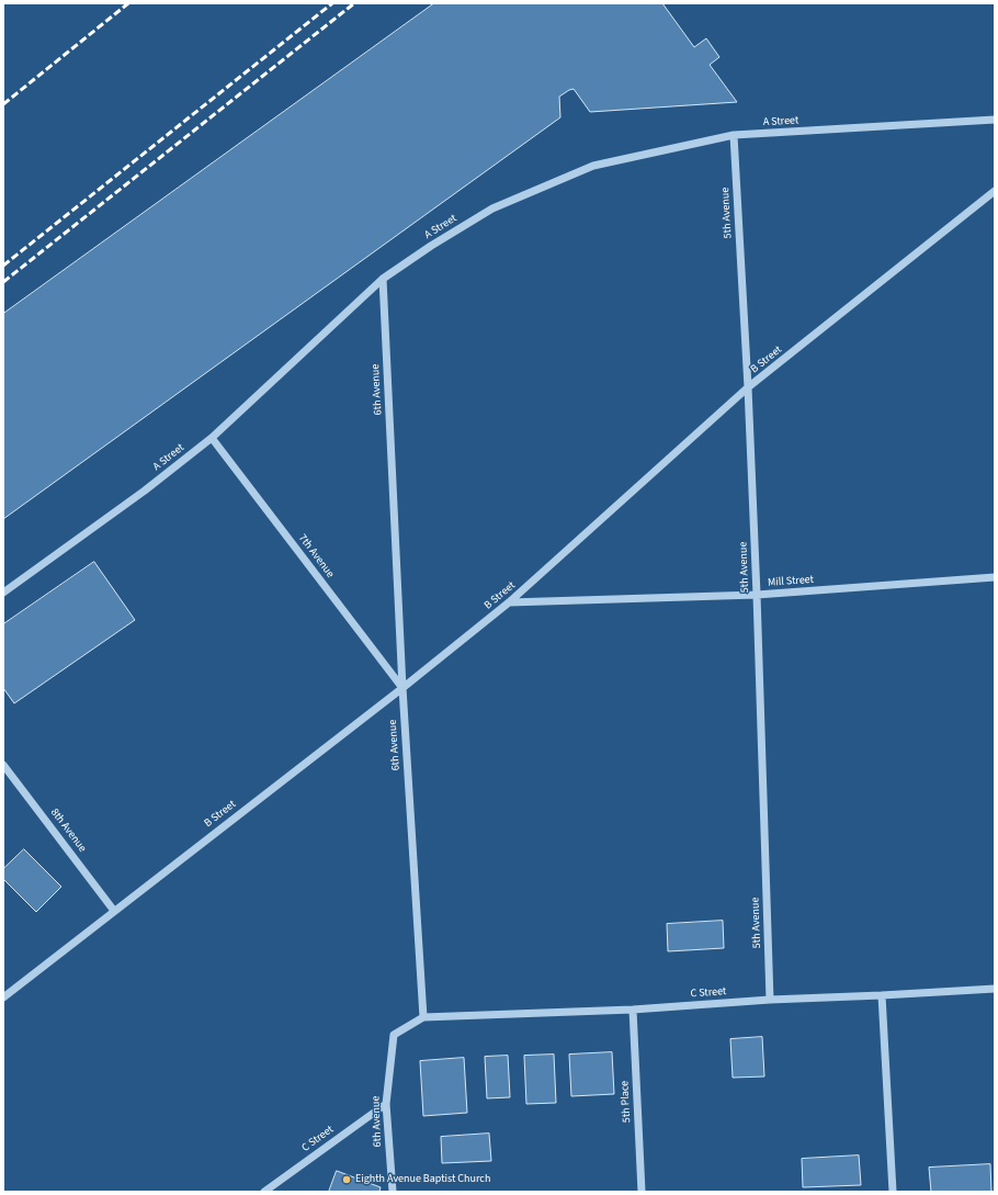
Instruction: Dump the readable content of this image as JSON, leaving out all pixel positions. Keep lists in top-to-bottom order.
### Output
{
  "streets": {
    "street": [
      "A Street",
      "5th Avenue",
      "B Street",
      "6th Avenue",
      "7th Avenue",
      "Mill Street",
      "8th Avenue",
      "C Street",
      "5th Place"
    ]
  },
  "crossings": [
    ["A Street", "5th Avenue"],
    ["A Street", "6th Avenue"],
    ["A Street", "7th Avenue"],
    ["5th Avenue", "B Street"],
    ["5th Avenue", "Mill Street"],
    ["5th Avenue", "C Street"],
    ["B Street", "6th Avenue"],
    ["B Street", "7th Avenue"],
    ["B Street", "Mill Street"],
    ["B Street", "8th Avenue"],
    ["6th Avenue", "7th Avenue"],
    ["6th Avenue", "C Street"],
    ["C Street", "5th Place"]
  ],
  "places": ["Eighth Avenue Baptist Church"]
}
